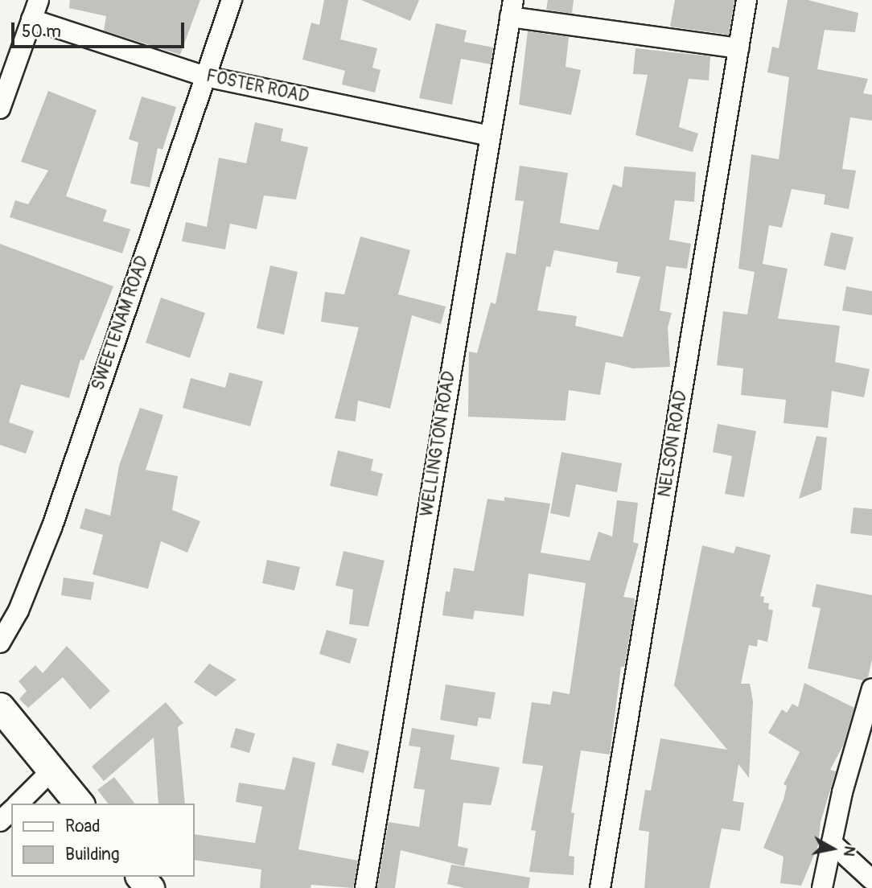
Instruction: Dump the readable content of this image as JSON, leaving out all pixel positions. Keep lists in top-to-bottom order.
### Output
{
  "streets": {
    "street": [
      "FOSTER ROAD",
      "SWEETENAM ROAD",
      "WELLINGTON ROAD",
      "NELSON ROAD"
    ]
  },
  "crossings": [
    ["FOSTER ROAD", "SWEETENAM ROAD"],
    ["FOSTER ROAD", "WELLINGTON ROAD"]
  ],
  "legend": ["Road", "Building"],
  "scale_bar": "50 m",
  "north": "right"
}
